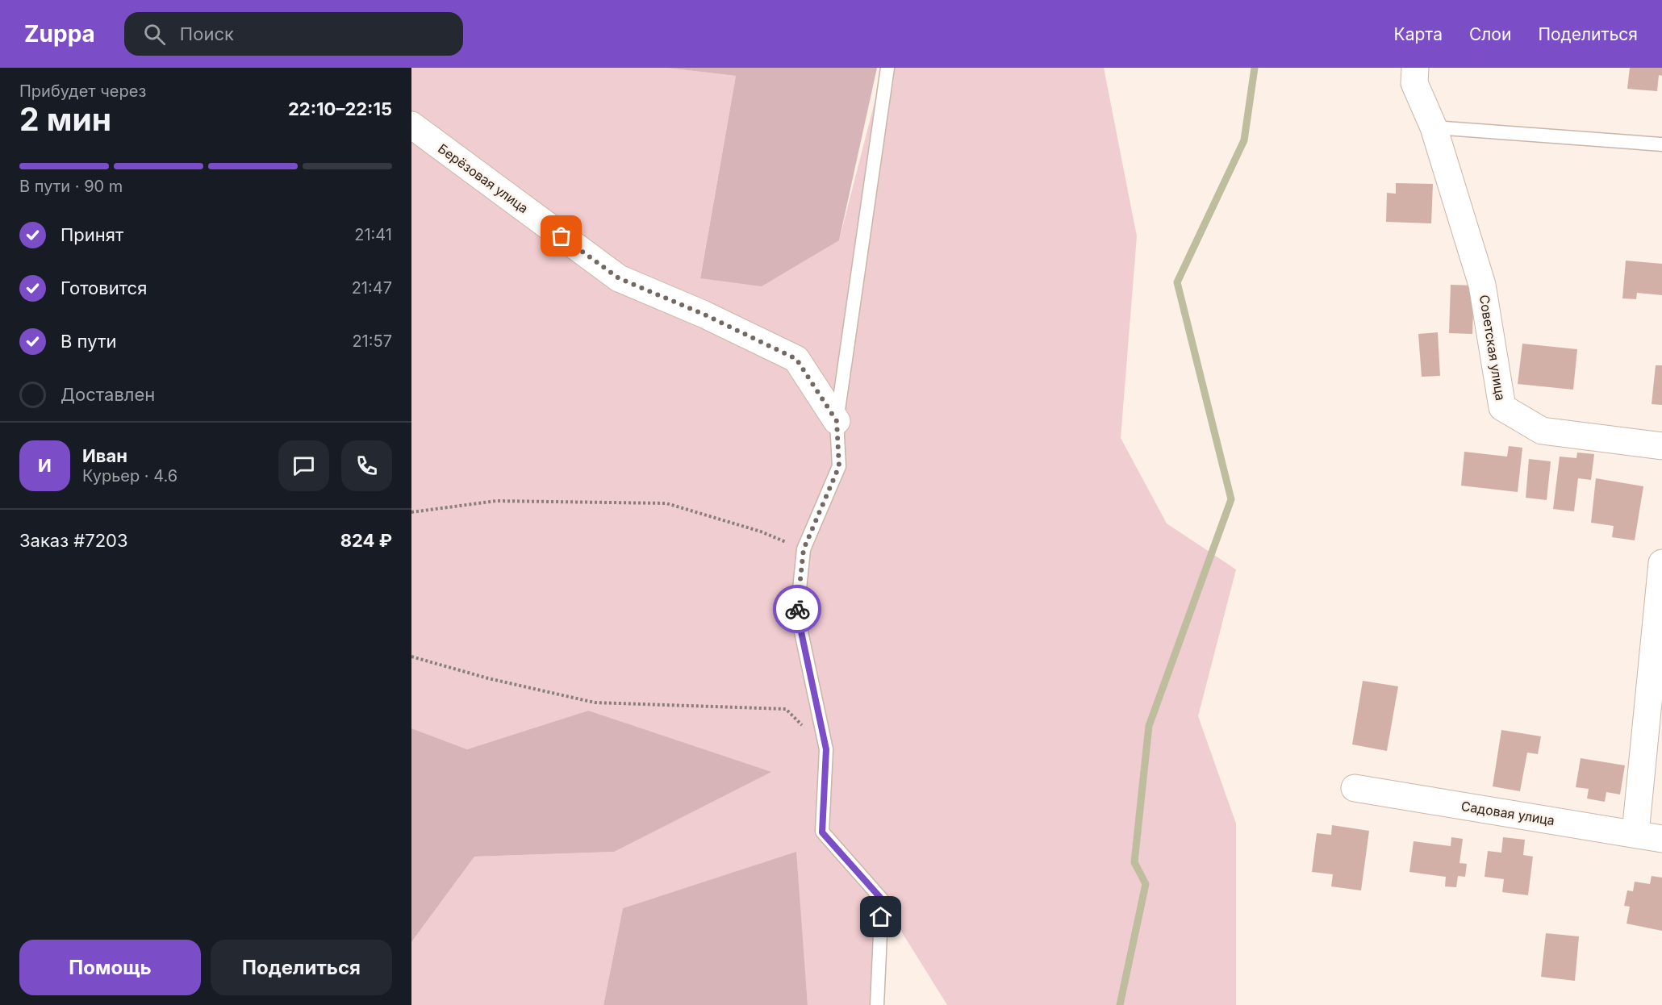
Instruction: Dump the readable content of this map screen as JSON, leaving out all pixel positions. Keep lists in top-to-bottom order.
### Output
{
  "streets": {
    "street": ["Берёзовая улица", "Советская улица", "Садовая улица"]
  },
  "page": {
    "header": "Zuppa",
    "search": "Поиск",
    "nav": ["Карта", "Слои", "Поделиться"],
    "heading": ["2 мин", "Прибудет через", "22:10–22:15"],
    "panel": [
      "Иван",
      "Курьер · 4.6",
      "Заказ #7203",
      "824 ₽"
    ],
    "bar": "В пути · 90 m",
    "list": [
      ["Принят", "21:41"],
      ["Готовится", "21:47"],
      ["В пути", "21:57"],
      "Доставлен"
    ],
    "round": "И",
    "buttons": ["Помощь", "Поделиться"]
  }
}
